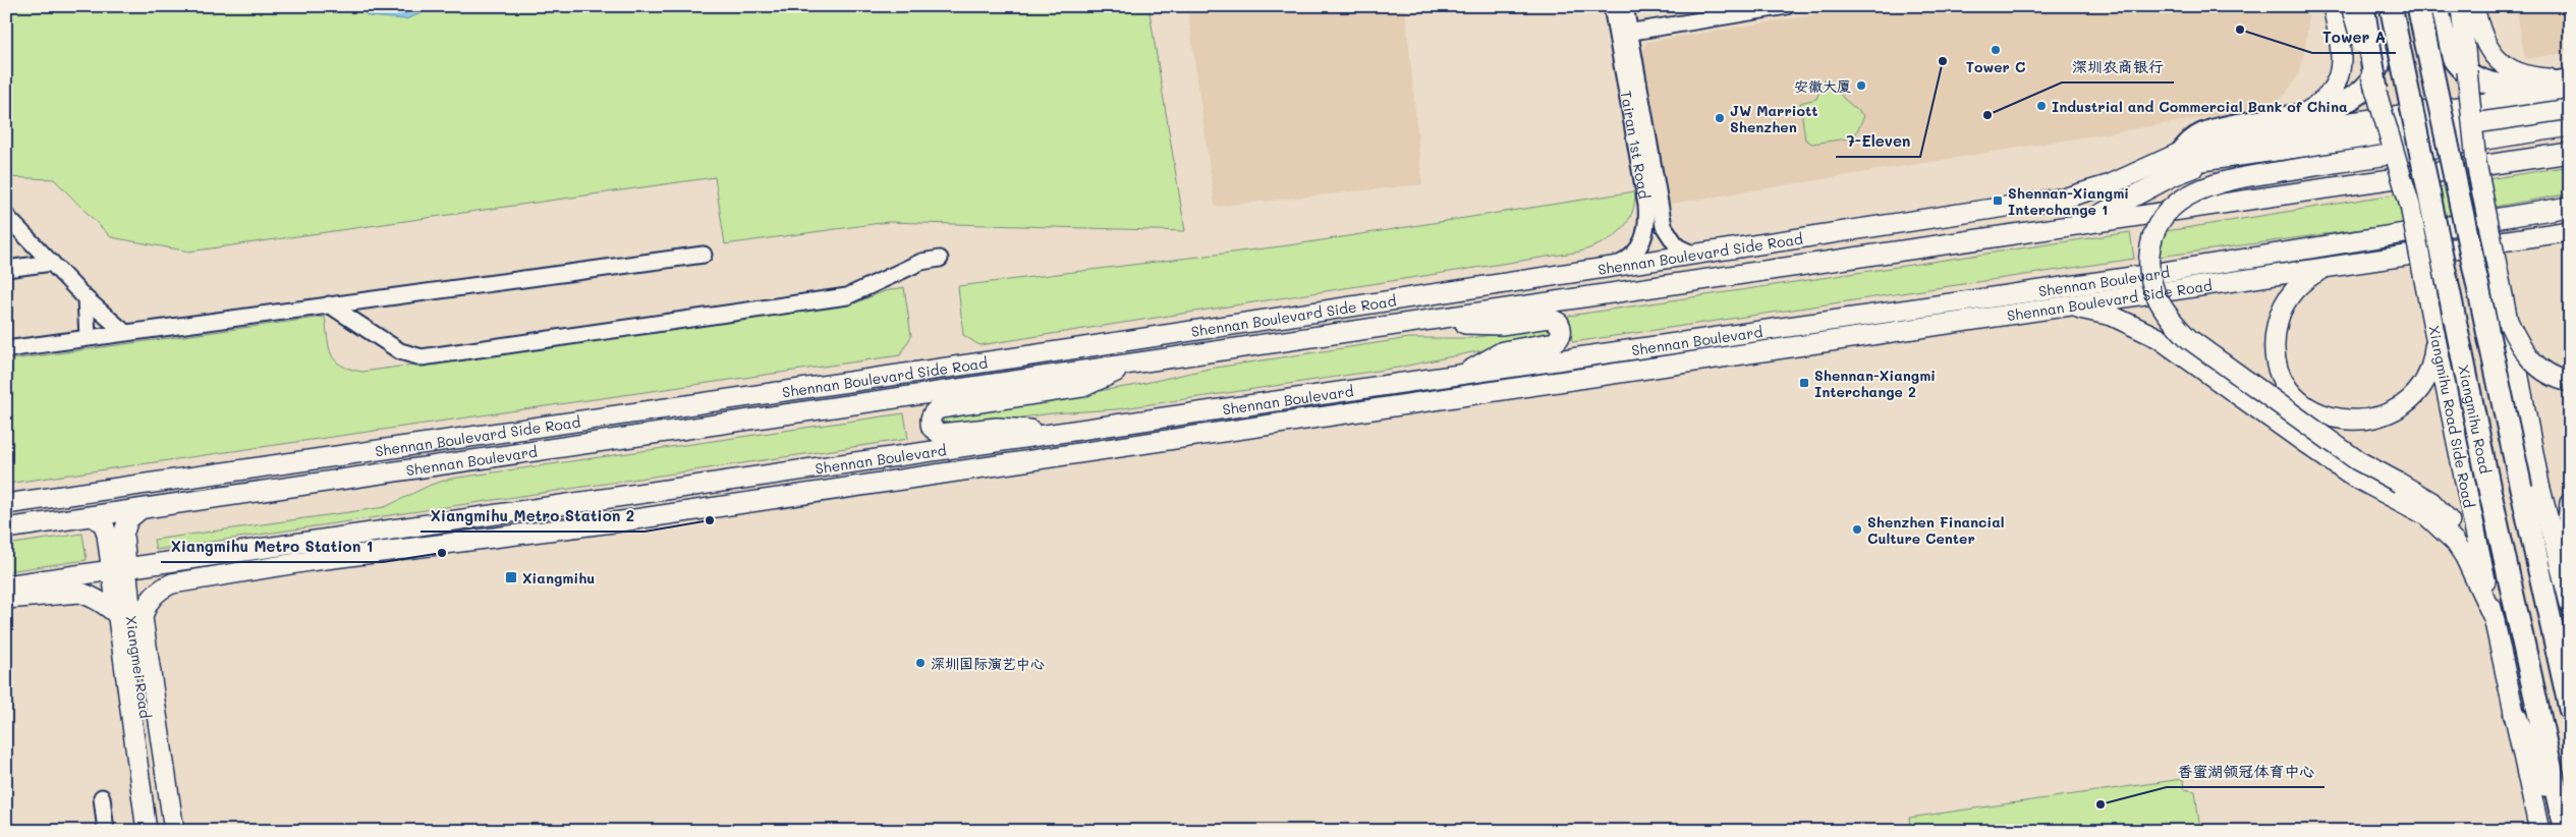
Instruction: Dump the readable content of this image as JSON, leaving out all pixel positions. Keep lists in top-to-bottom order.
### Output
{
  "streets": {
    "highway": ["Xiangmihu Road"],
    "main road": [
      "Shennan Boulevard Side Road",
      "Shennan Boulevard",
      "Xiangmihu Road Side Road",
      "Xiangmei Road"
    ],
    "street": ["Tairan 1st Road"]
  },
  "crossings": [
    ["Tairan 1st Road", "Shennan Boulevard Side Road"],
    ["Shennan Boulevard", "Xiangmei Road"]
  ],
  "places": {
    "other": [
      "Tower A",
      "Tower C",
      "7-Eleven",
      "安徽大厦",
      "Industrial and Commercial Bank of China",
      "深圳农商银行",
      "JW Marriott Shenzhen",
      "Xiangmihu Metro Station 2",
      "Shenzhen Financial Culture Center",
      "Xiangmihu Metro Station 1",
      "深圳国际演艺中心",
      "香蜜湖领冠体育中心"
    ],
    "transit": ["Shennan-Xiangmi Interchange 1", "Shennan-Xiangmi Interchange 2", "Xiangmihu"]
  }
}
